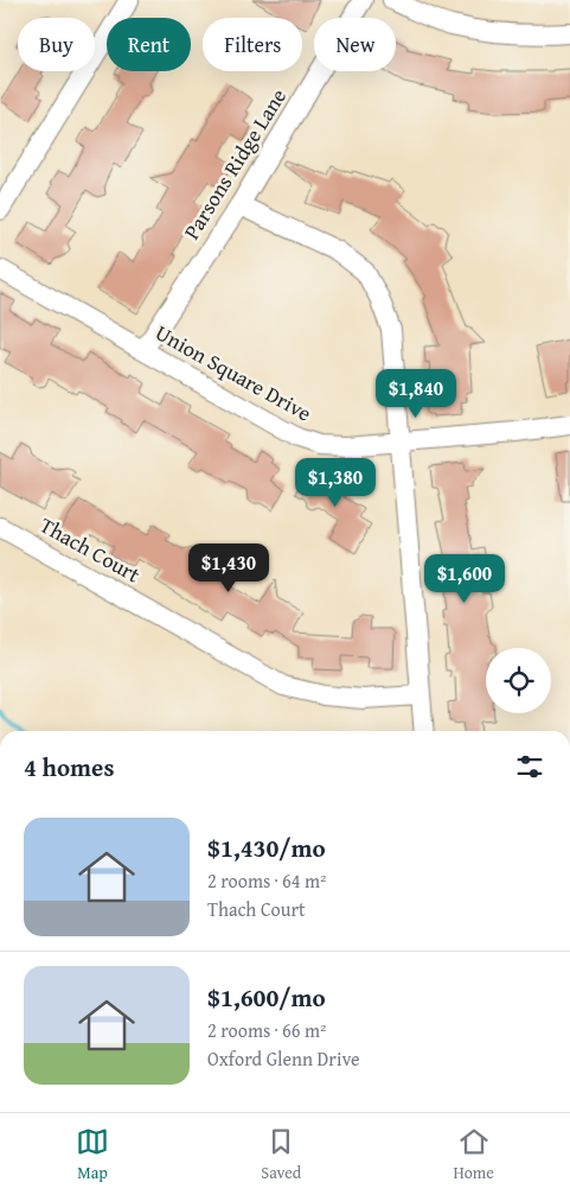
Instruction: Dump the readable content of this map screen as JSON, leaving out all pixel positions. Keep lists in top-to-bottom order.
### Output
{
  "streets": {
    "street": ["Parsons Ridge Lane", "Union Square Drive", "Thach Court"]
  },
  "crossings": [
    ["Parsons Ridge Lane", "Union Square Drive"]
  ],
  "page": {
    "chip": [
      "Buy",
      "Rent",
      "Filters",
      "New"
    ],
    "price": [
      "$1,840",
      "$1,380",
      "$1,430",
      "$1,600"
    ],
    "heading": "4 homes",
    "list": [
      {
        "name": "$1,430/mo",
        "note": "2 rooms · 64 m² · Thach Court"
      },
      {
        "name": "$1,600/mo",
        "note": "2 rooms · 66 m² · Oxford Glenn Drive"
      }
    ],
    "tabs": ["Map", "Saved", "Home"]
  }
}
